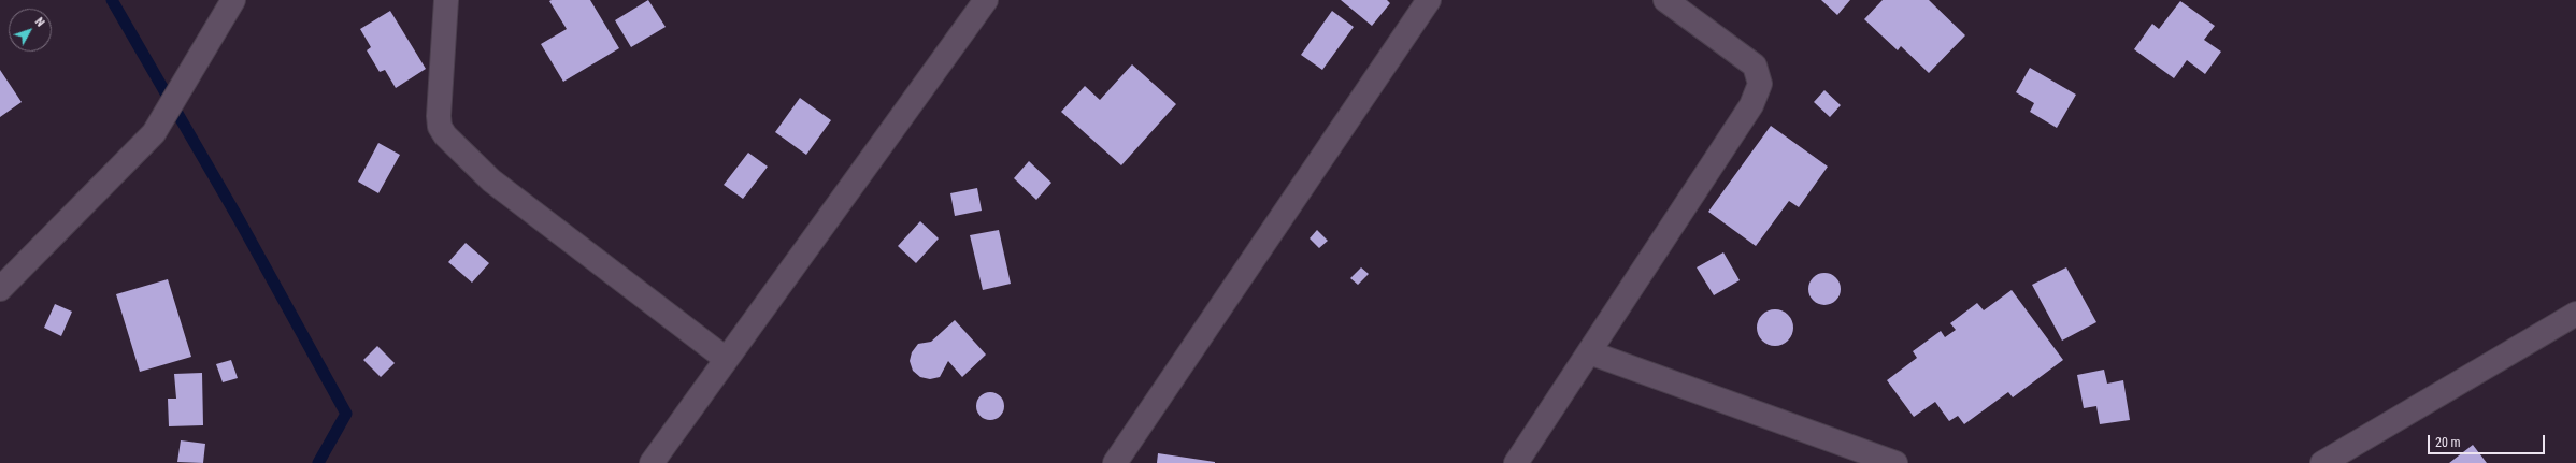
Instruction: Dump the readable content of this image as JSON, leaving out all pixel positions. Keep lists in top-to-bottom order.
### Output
{
  "scale_bar": "20 m",
  "north": "top right"
}
